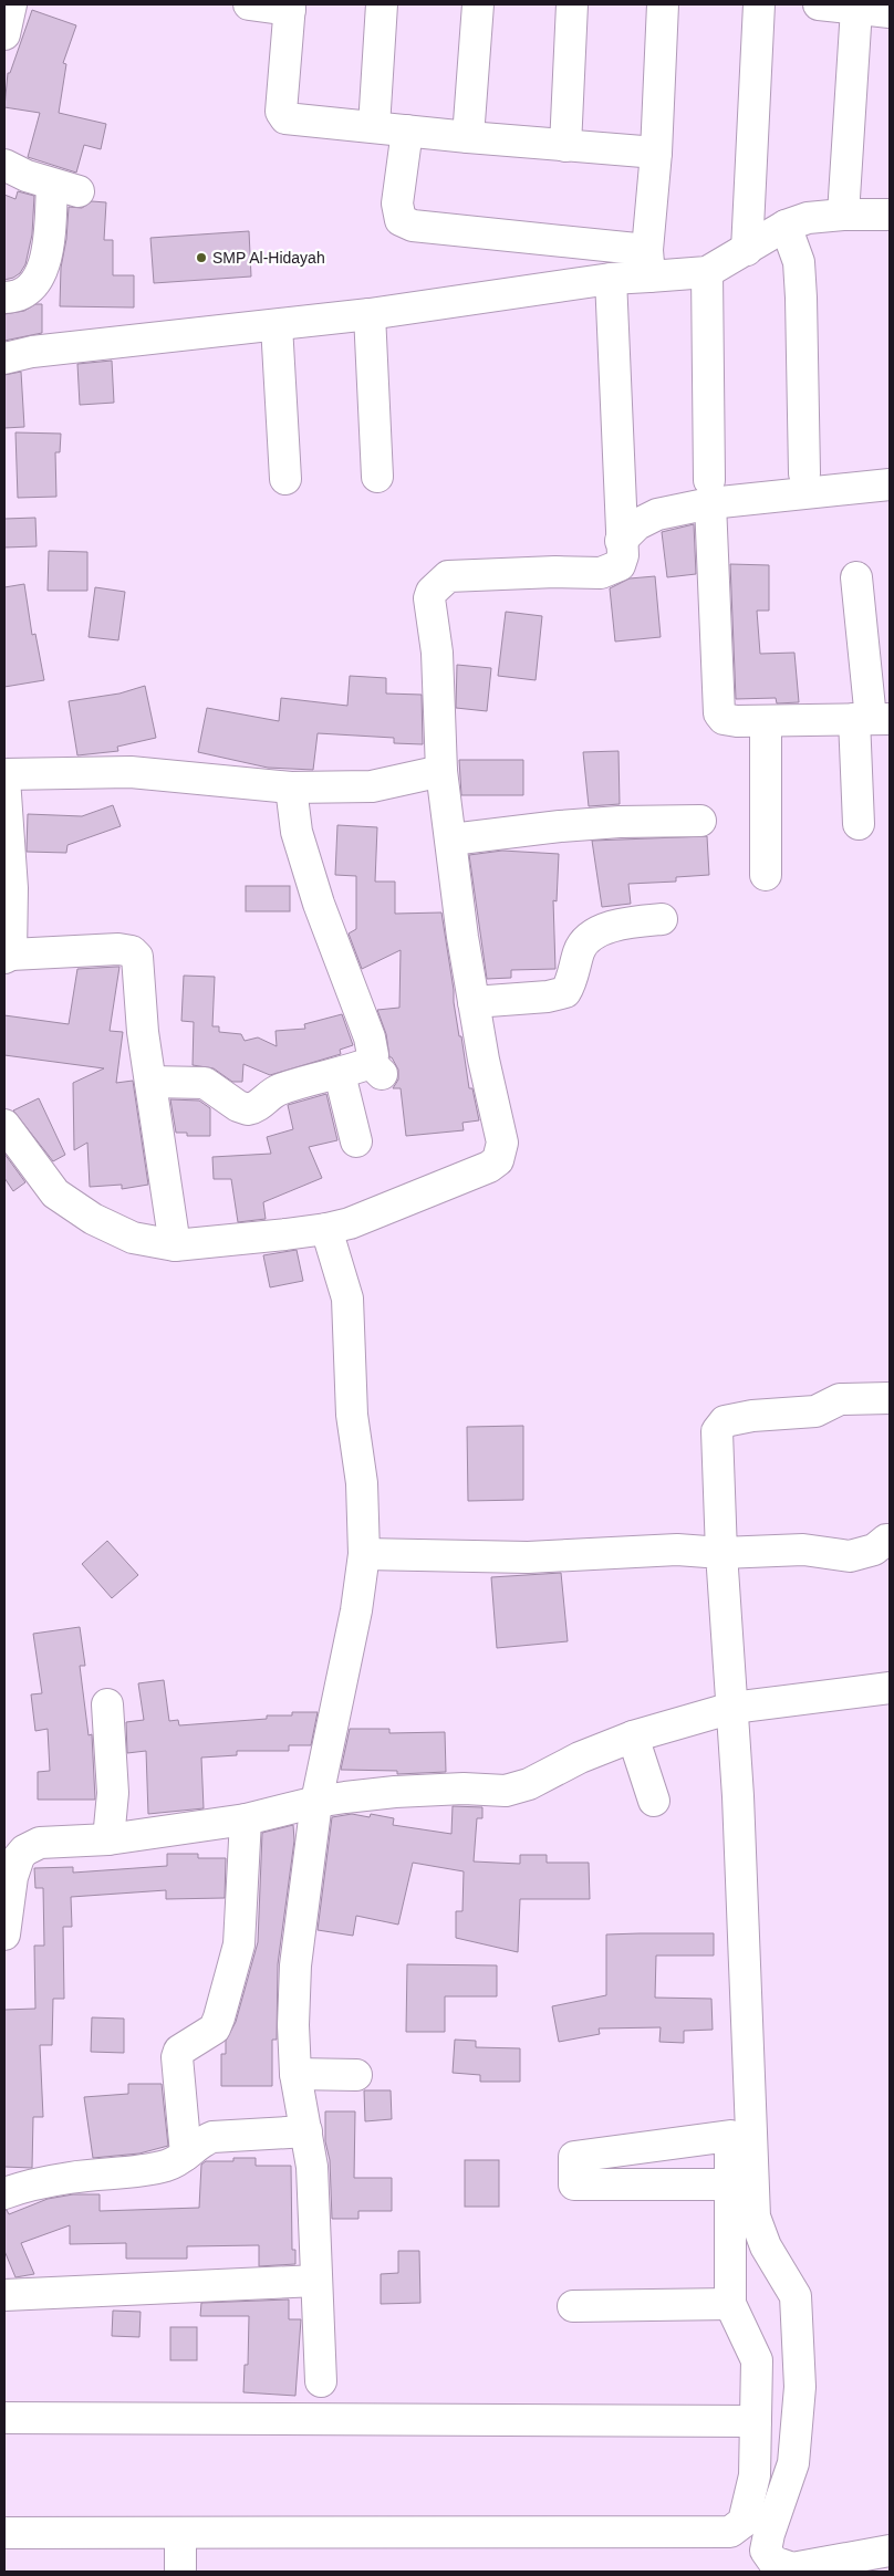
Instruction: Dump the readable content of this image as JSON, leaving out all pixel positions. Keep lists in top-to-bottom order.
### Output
{
  "places": ["SMP Al-Hidayah"]
}
